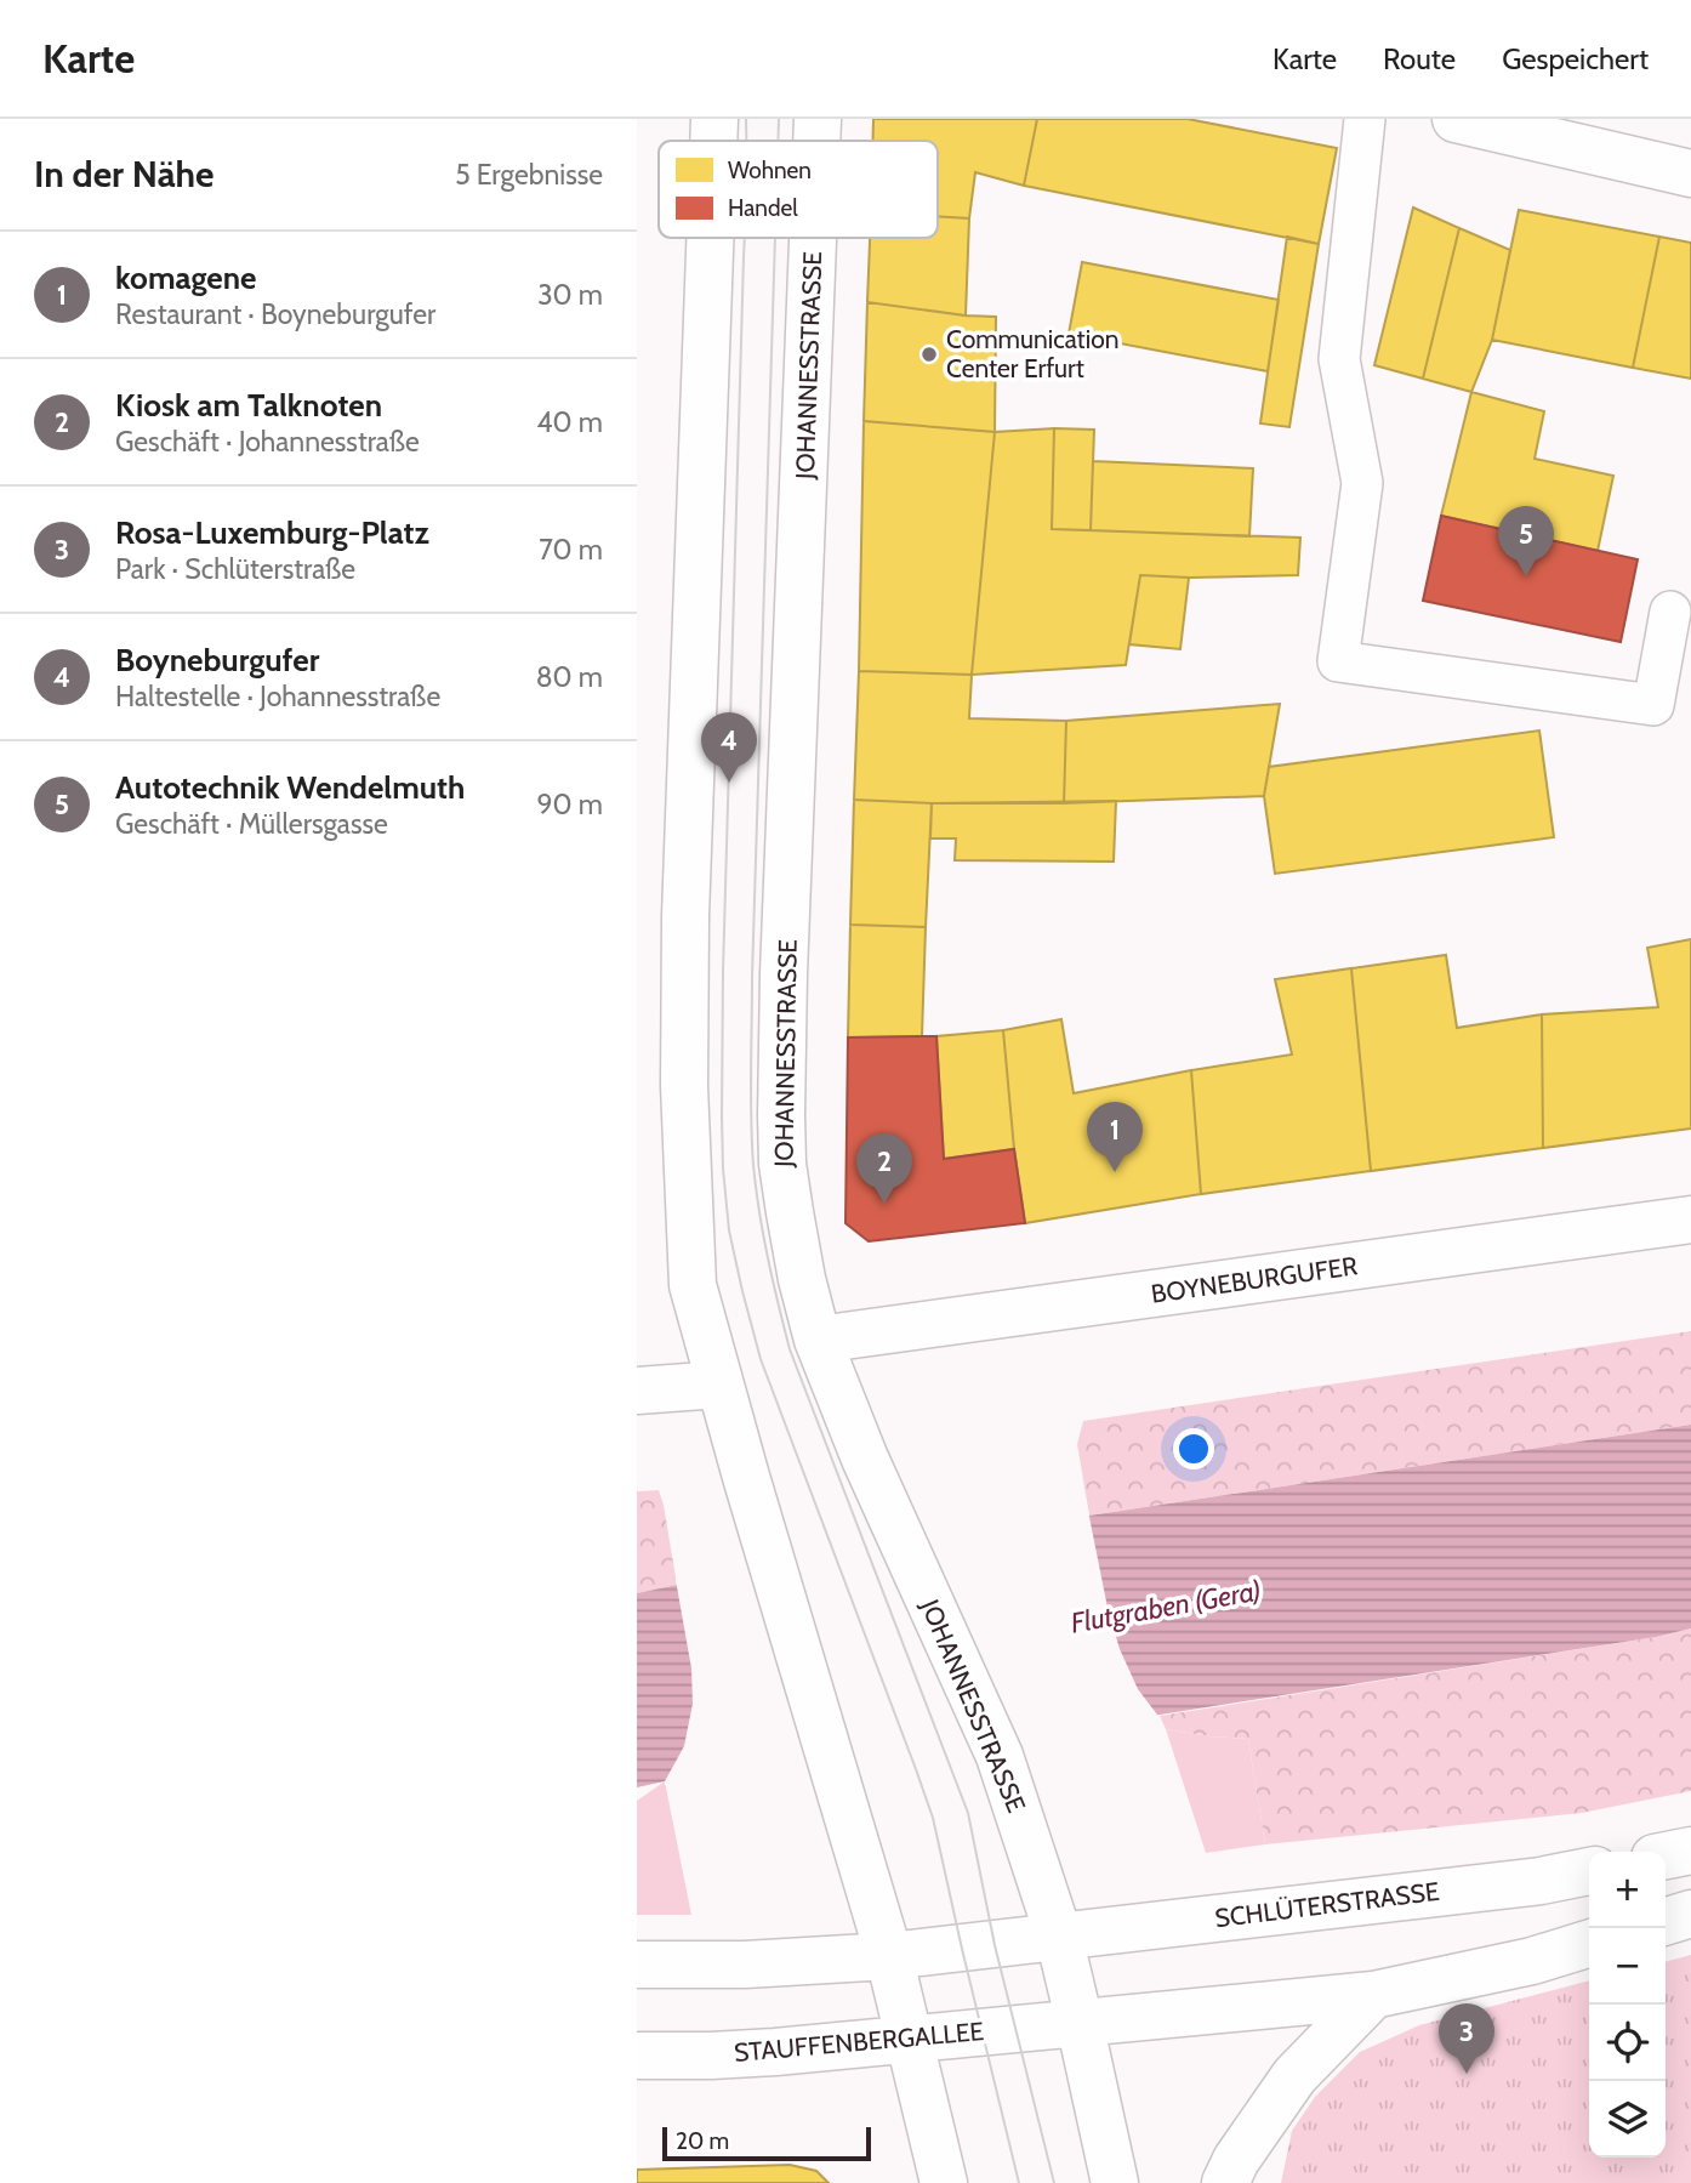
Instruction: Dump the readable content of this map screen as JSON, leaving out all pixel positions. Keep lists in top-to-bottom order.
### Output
{
  "streets": {
    "street": [
      "JOHANNESSTRASSE",
      "BOYNEBURGUFER",
      "SCHLÜTERSTRASSE",
      "STAUFFENBERGALLEE"
    ]
  },
  "crossings": [
    ["JOHANNESSTRASSE", "BOYNEBURGUFER"],
    ["JOHANNESSTRASSE", "SCHLÜTERSTRASSE"],
    ["JOHANNESSTRASSE", "STAUFFENBERGALLEE"]
  ],
  "water": ["Flutgraben (Gera)"],
  "places": ["Communication Center Erfurt"],
  "legend": ["Wohnen", "Handel"],
  "scale_bar": "20 m",
  "page": {
    "header": "Karte",
    "nav": ["Karte", "Route", "Gespeichert"],
    "heading": ["In der Nähe", "5 Ergebnisse"],
    "list": [
      {
        "mark": "1",
        "name": "komagene",
        "note": "Restaurant · Boyneburgufer",
        "value": "30 m"
      },
      {
        "mark": "2",
        "name": "Kiosk am Talknoten",
        "note": "Geschäft · Johannesstraße",
        "value": "40 m"
      },
      {
        "mark": "3",
        "name": "Rosa-Luxemburg-Platz",
        "note": "Park · Schlüterstraße",
        "value": "70 m"
      },
      {
        "mark": "4",
        "name": "Boyneburgufer",
        "note": "Haltestelle · Johannesstraße",
        "value": "80 m"
      },
      {
        "mark": "5",
        "name": "Autotechnik Wendelmuth",
        "note": "Geschäft · Müllersgasse",
        "value": "90 m"
      }
    ],
    "pins": [
      "5",
      "4",
      "1",
      "2",
      "3"
    ],
    "map_buttons": ["+", "−"],
    "scale": "20 m"
  }
}
